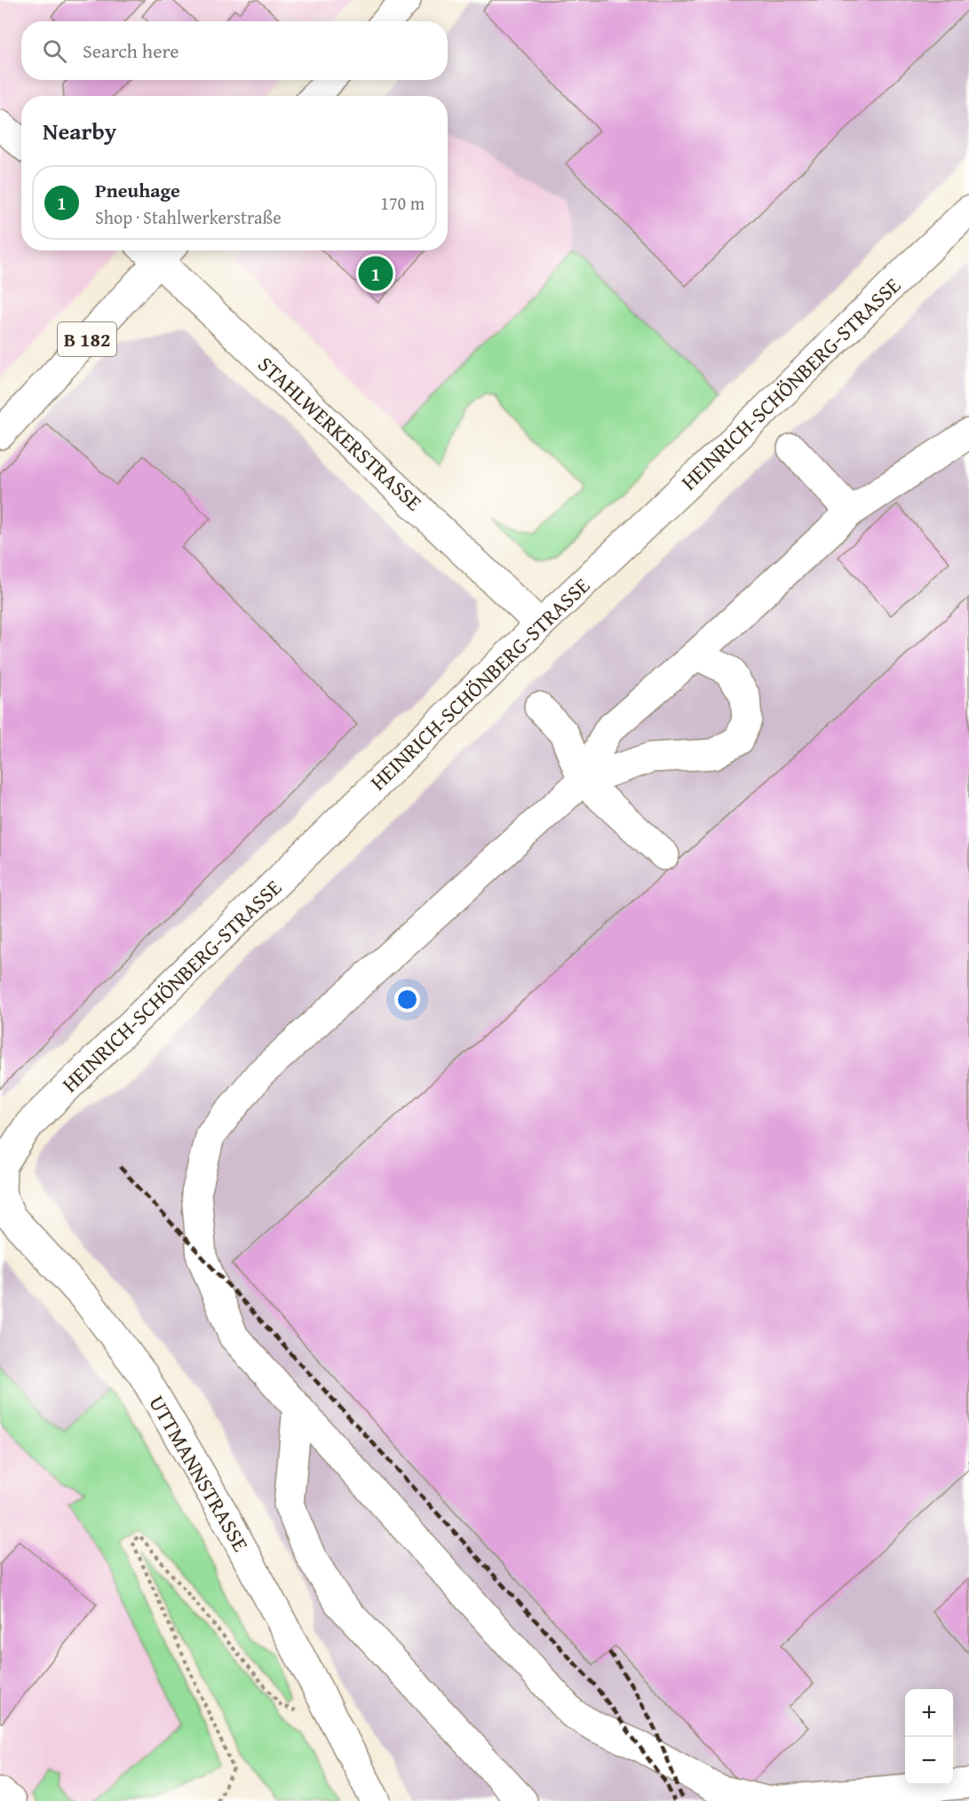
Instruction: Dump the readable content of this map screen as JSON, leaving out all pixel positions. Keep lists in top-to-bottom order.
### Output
{
  "streets": {
    "street": [
      "B 182",
      "HEINRICH-SCHÖNBERG-STRASSE",
      "STAHLWERKERSTRASSE",
      "UTTMANNSTRASSE"
    ]
  },
  "crossings": [
    ["HEINRICH-SCHÖNBERG-STRASSE", "STAHLWERKERSTRASSE"],
    ["HEINRICH-SCHÖNBERG-STRASSE", "UTTMANNSTRASSE"]
  ],
  "page": {
    "search": "Search here",
    "heading": "Nearby",
    "list": [
      {
        "mark": "1",
        "name": "Pneuhage",
        "note": "Shop · Stahlwerkerstraße",
        "value": "170 m"
      }
    ],
    "pins": "1",
    "map_buttons": ["+", "−"]
  }
}
